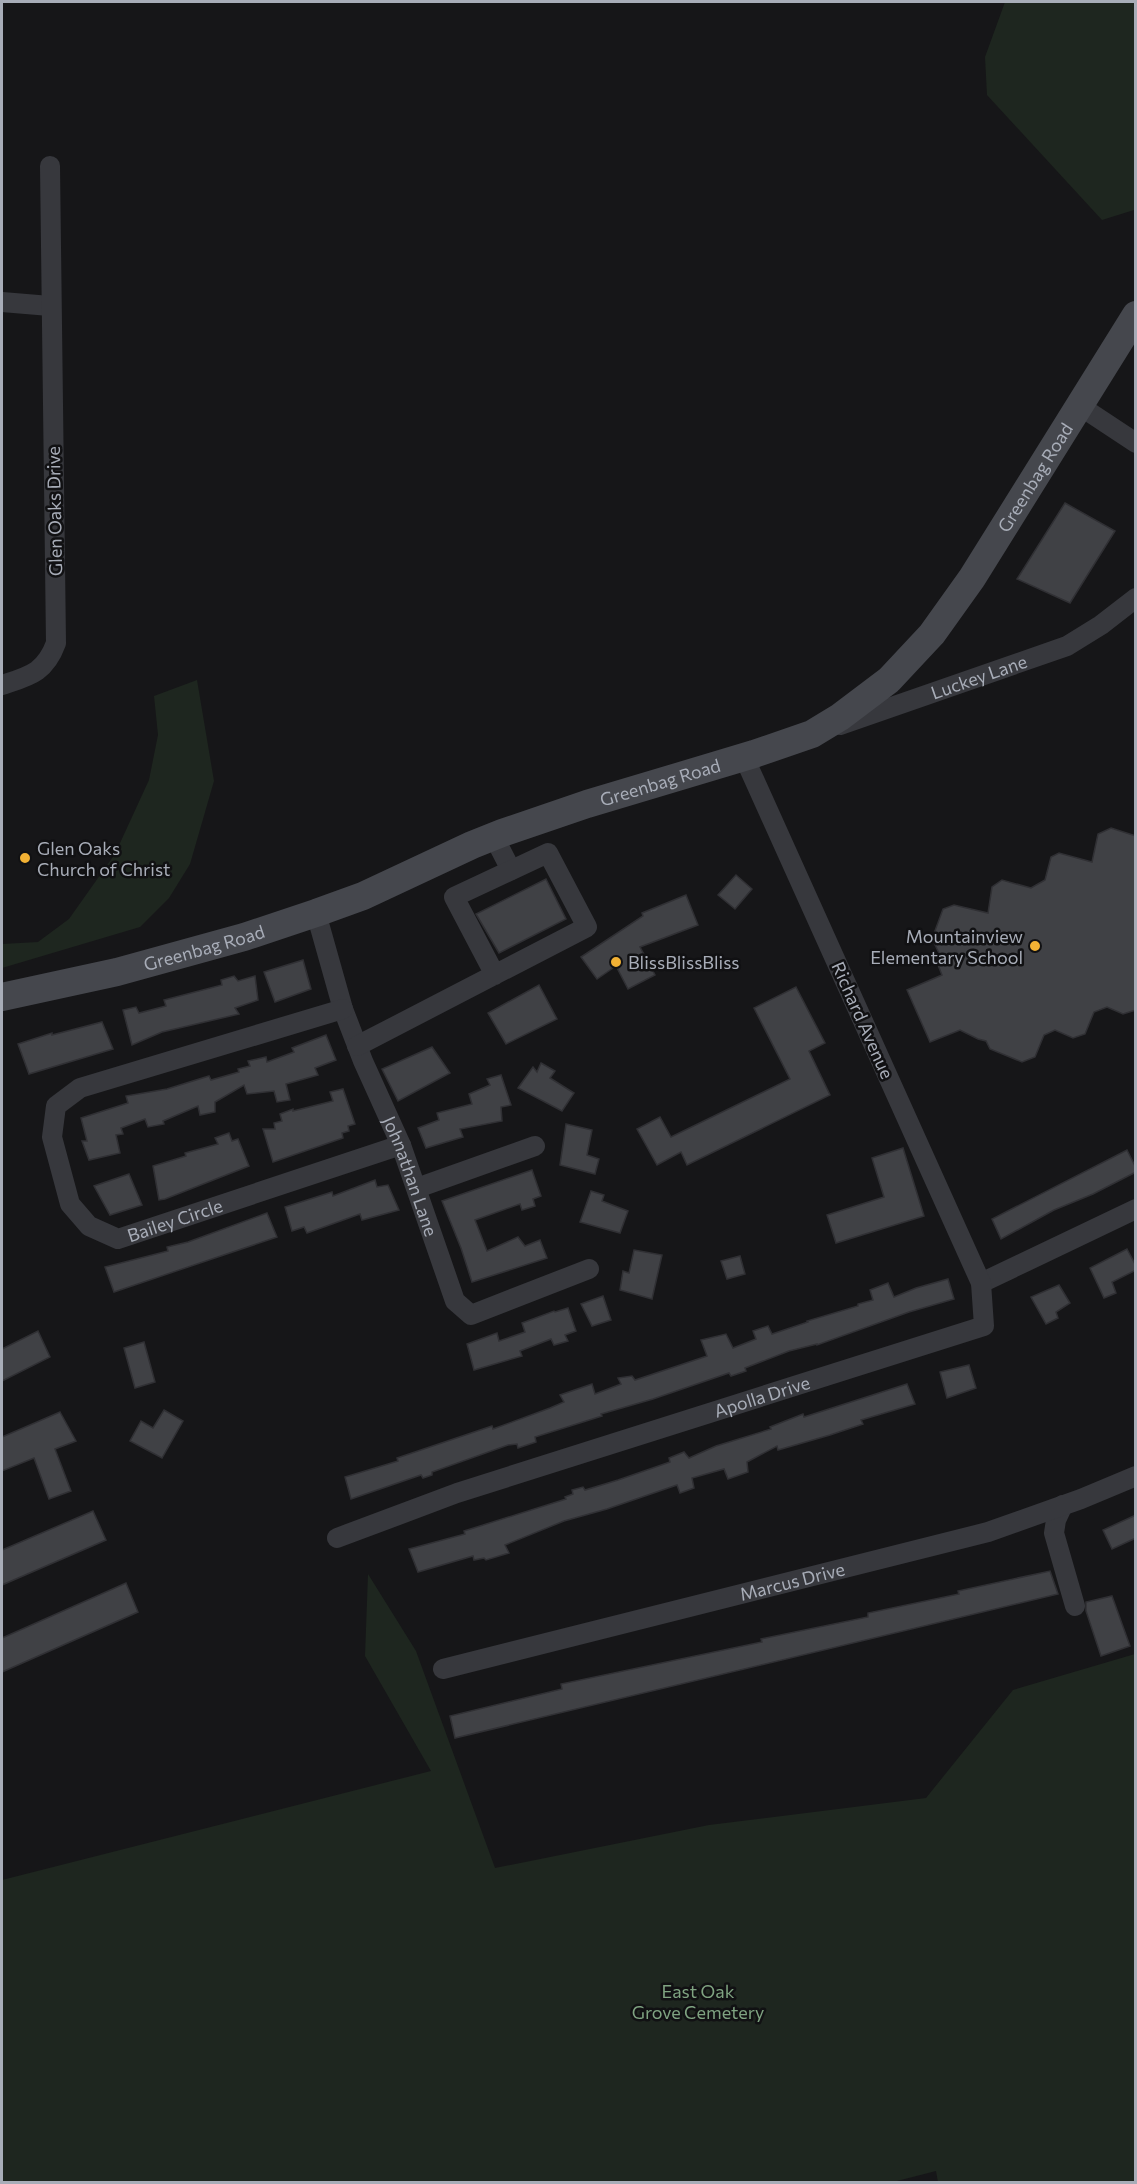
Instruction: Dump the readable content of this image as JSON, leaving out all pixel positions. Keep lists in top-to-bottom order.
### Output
{
  "streets": {
    "main road": ["Greenbag Road"],
    "street": [
      "Glen Oaks Drive",
      "Luckey Lane",
      "Richard Avenue",
      "Johnathan Lane",
      "Bailey Circle",
      "Apolla Drive",
      "Marcus Drive"
    ]
  },
  "crossings": [
    ["Greenbag Road", "Luckey Lane"],
    ["Greenbag Road", "Richard Avenue"],
    ["Greenbag Road", "Johnathan Lane"],
    ["Richard Avenue", "Apolla Drive"],
    ["Johnathan Lane", "Bailey Circle"]
  ],
  "parks": ["East Oak Grove Cemetery"],
  "places": ["Glen Oaks Church of Christ", "Mountainview Elementary School", "BlissBlissBliss"]
}
